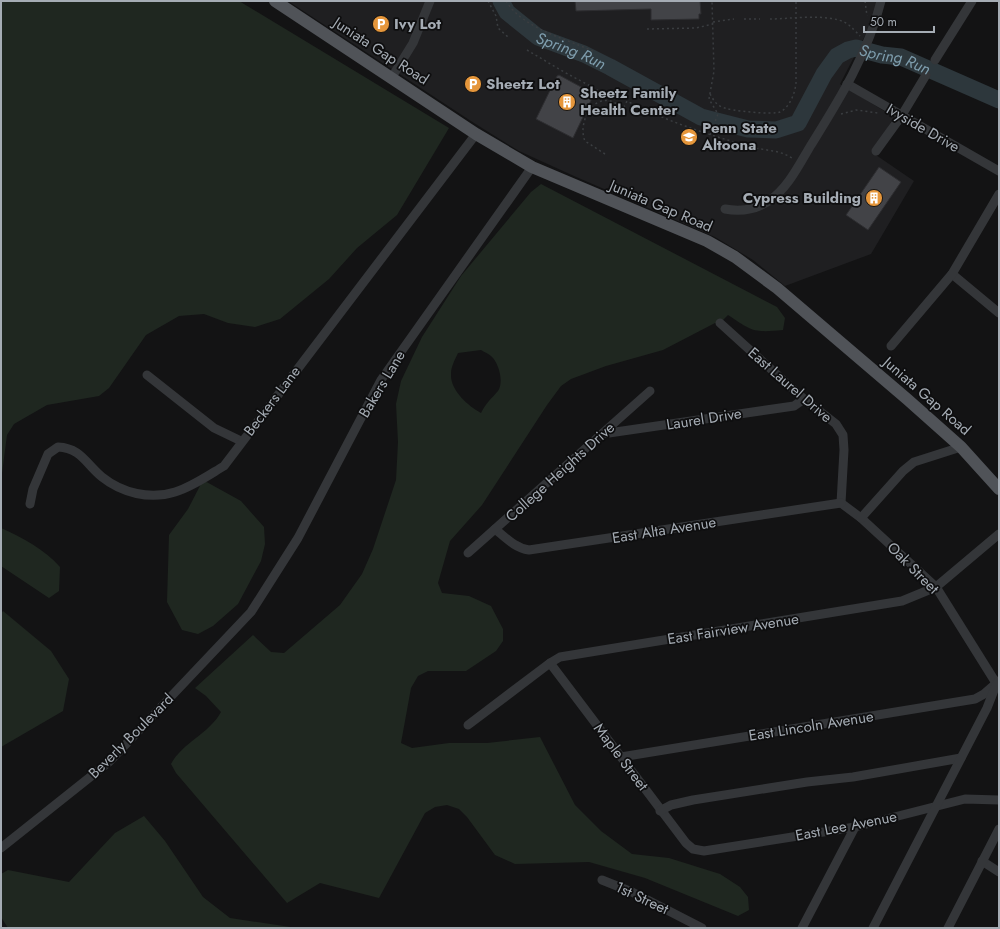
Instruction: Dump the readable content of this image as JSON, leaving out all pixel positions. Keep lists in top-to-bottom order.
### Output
{
  "streets": {
    "main road": ["Juniata Gap Road"],
    "street": [
      "Ivyside Drive",
      "Bakers Lane",
      "East Laurel Drive",
      "Beckers Lane",
      "Laurel Drive",
      "College Heights Drive",
      "East Alta Avenue",
      "Oak Street",
      "East Fairview Avenue",
      "East Lincoln Avenue",
      "Beverly Boulevard",
      "Maple Street",
      "East Lee Avenue",
      "1st Street"
    ]
  },
  "crossings": [
    ["Juniata Gap Road", "Bakers Lane"],
    ["Juniata Gap Road", "Beckers Lane"],
    ["Bakers Lane", "Beverly Boulevard"],
    ["East Laurel Drive", "Laurel Drive"],
    ["East Laurel Drive", "East Alta Avenue"],
    ["East Laurel Drive", "Oak Street"],
    ["Laurel Drive", "College Heights Drive"],
    ["College Heights Drive", "East Alta Avenue"],
    ["East Alta Avenue", "Oak Street"],
    ["Oak Street", "East Fairview Avenue"],
    ["Oak Street", "East Lincoln Avenue"],
    ["East Fairview Avenue", "Maple Street"],
    ["East Lincoln Avenue", "Maple Street"],
    ["Maple Street", "East Lee Avenue"]
  ],
  "water": ["Spring Run"],
  "places": {
    "parking": ["Ivy Lot", "Sheetz Lot"],
    "building": ["Sheetz Family Health Center", "Cypress Building"],
    "school or university": ["Penn State Altoona"]
  },
  "scale_bar": "50 m"
}
